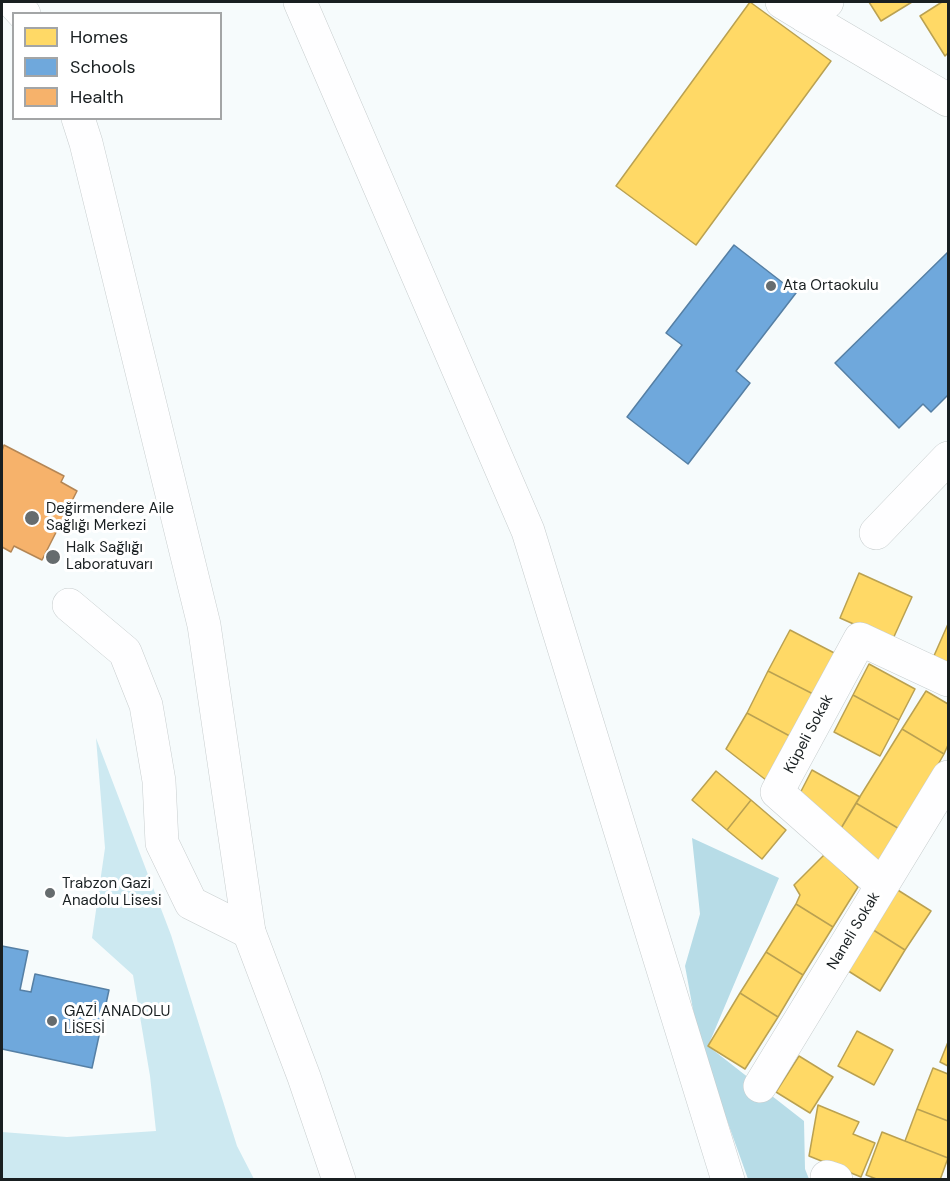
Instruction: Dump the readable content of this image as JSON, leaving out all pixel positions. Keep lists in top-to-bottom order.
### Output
{
  "streets": {
    "main road": ["Küpeli Sokak", "Naneli Sokak"]
  },
  "crossings": [
    ["Küpeli Sokak", "Naneli Sokak"]
  ],
  "places": [
    "Ata Ortaokulu",
    "Değirmendere Aile Sağlığı Merkezi",
    "Halk Sağlığı Laboratuvarı",
    "Trabzon Gazi Anadolu Lisesi",
    "GAZİ ANADOLU LİSESİ"
  ],
  "legend": ["Homes", "Schools", "Health"]
}
